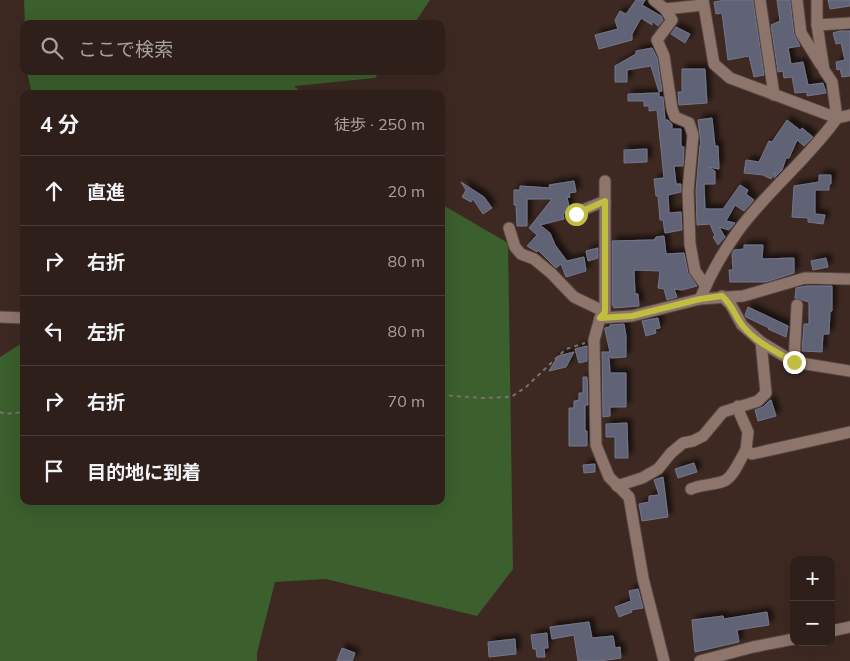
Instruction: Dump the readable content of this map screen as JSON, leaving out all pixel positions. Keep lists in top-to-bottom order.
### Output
{
  "page": {
    "search": "ここで検索",
    "heading": ["4 分", "徒歩 · 250 m"],
    "list": [
      ["直進", "20 m"],
      ["右折", "80 m"],
      ["左折", "80 m"],
      ["右折", "70 m"],
      "目的地に到着"
    ],
    "map_buttons": ["+", "−"]
  }
}
